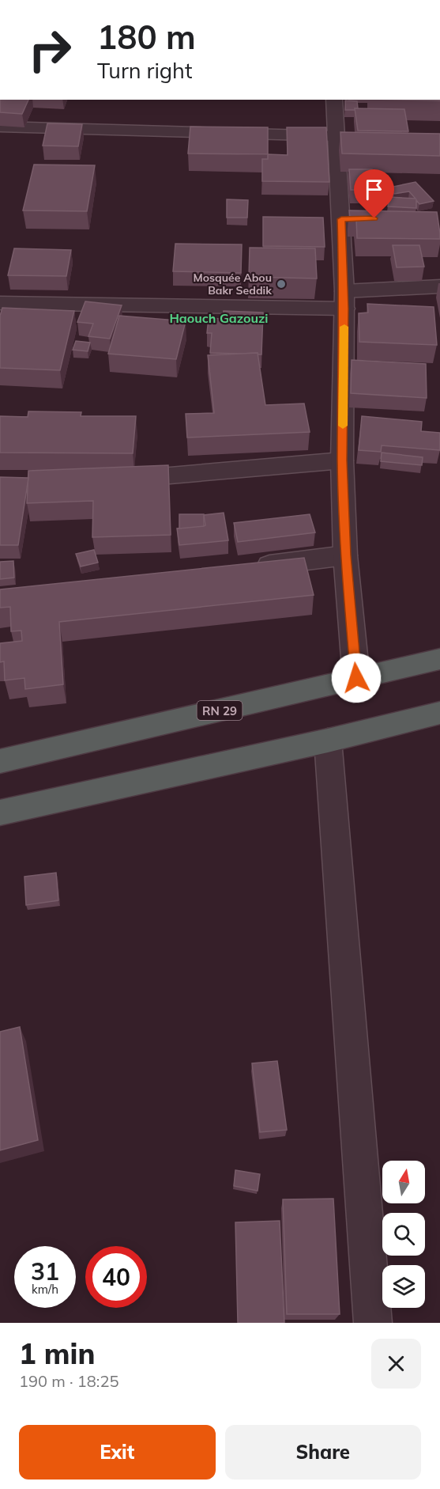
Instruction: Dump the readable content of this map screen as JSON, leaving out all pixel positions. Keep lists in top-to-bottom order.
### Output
{
  "streets": {
    "highway": ["RN 29"]
  },
  "districts": ["Haouch Gazouzi"],
  "places": ["Mosquée Abou Bakr Seddik"],
  "north": "top",
  "page": {
    "turn": ["180 m", "Turn right"],
    "speed": "31 km/h",
    "limit": "40",
    "heading": ["1 min", "190 m · 18:25"],
    "buttons": ["Exit", "Share"]
  }
}
